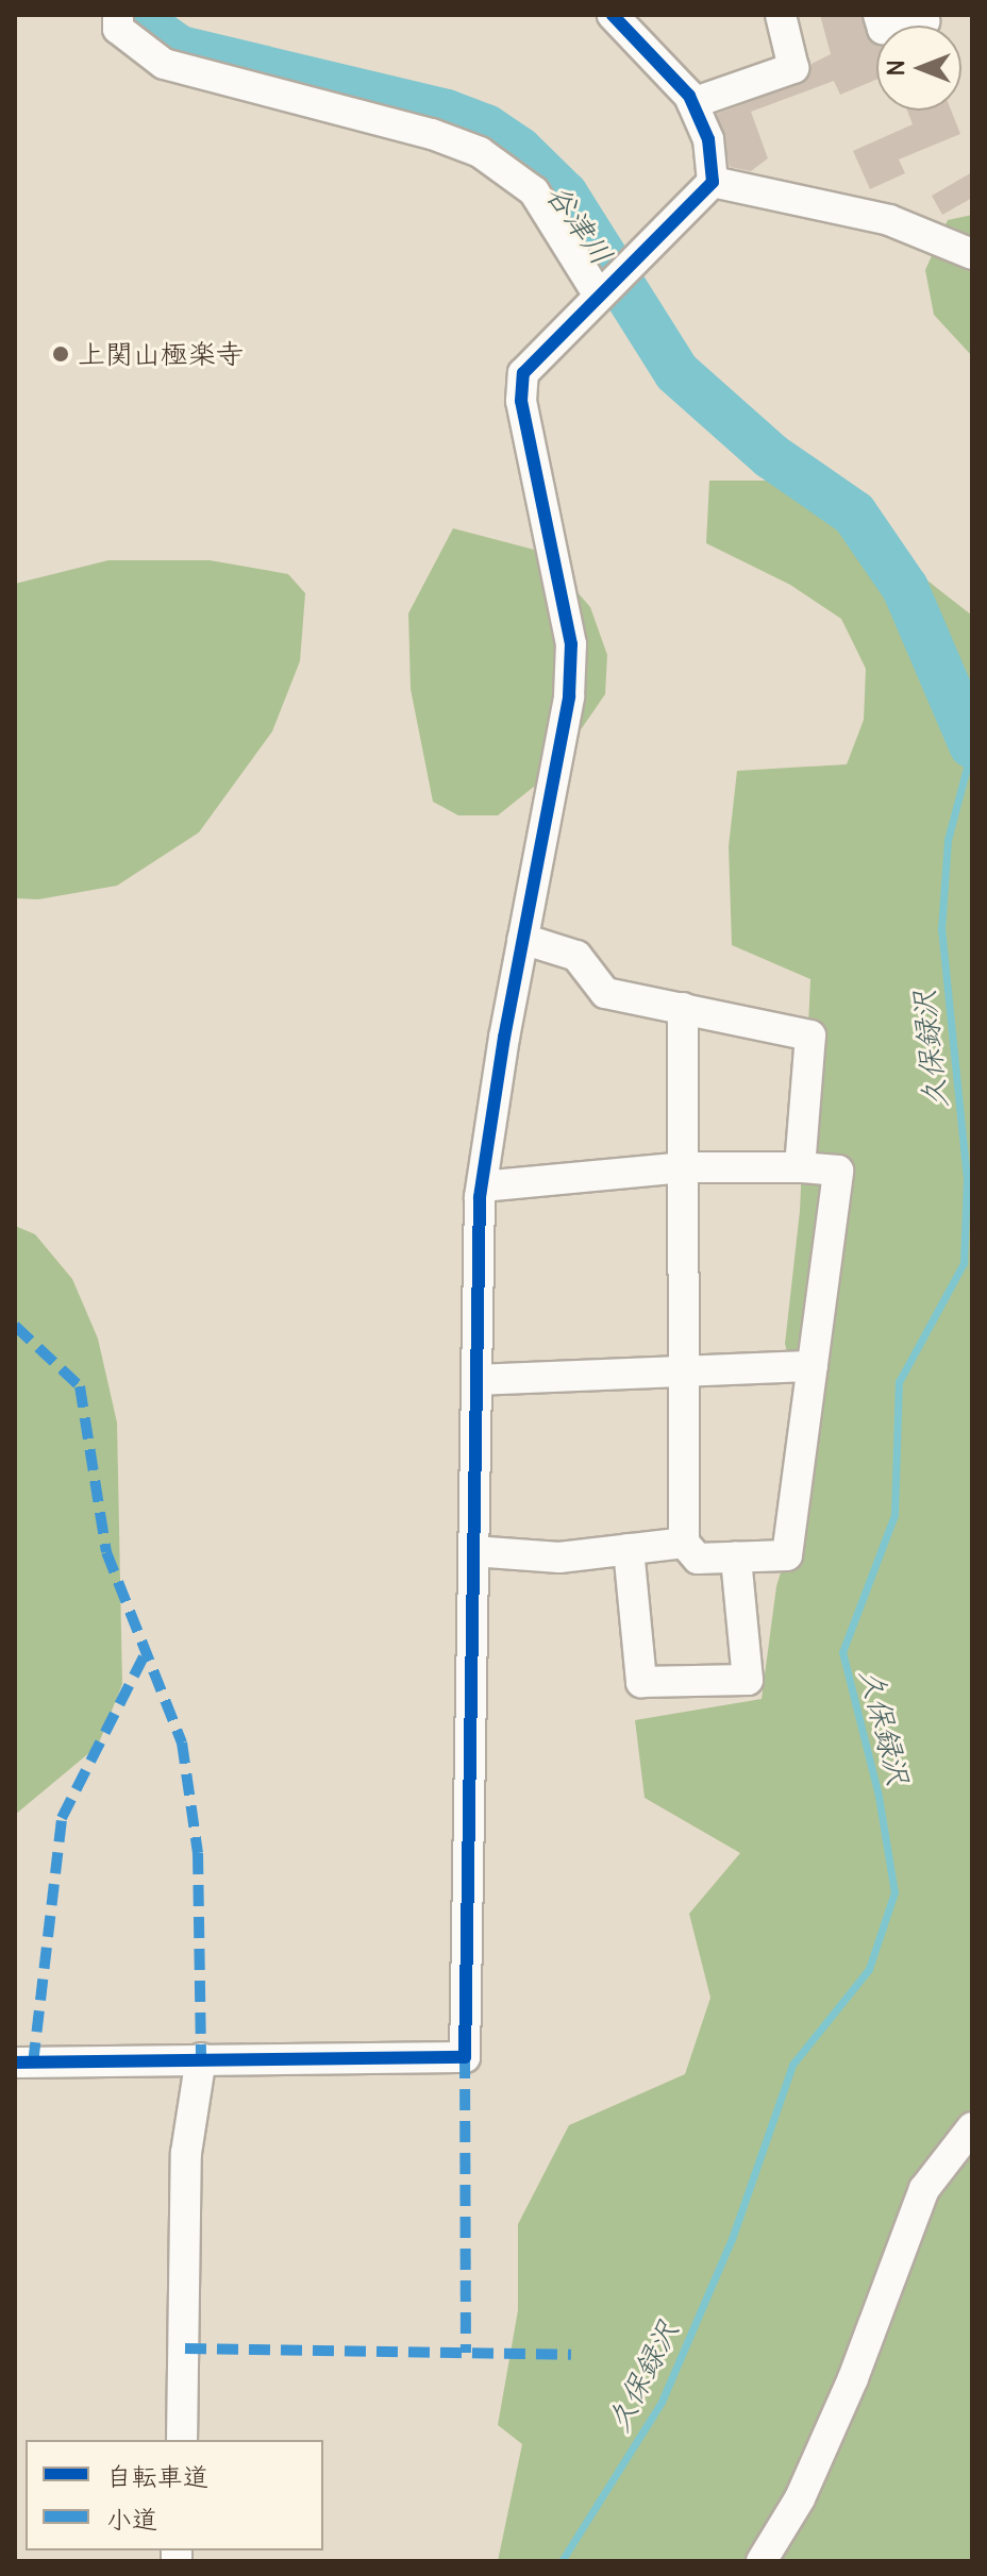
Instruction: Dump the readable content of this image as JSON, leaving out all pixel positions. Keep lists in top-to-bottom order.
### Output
{
  "water": ["谷津川", "久保録沢"],
  "places": ["上関山極楽寺"],
  "legend": ["自転車道", "小道"],
  "north": "left"
}
